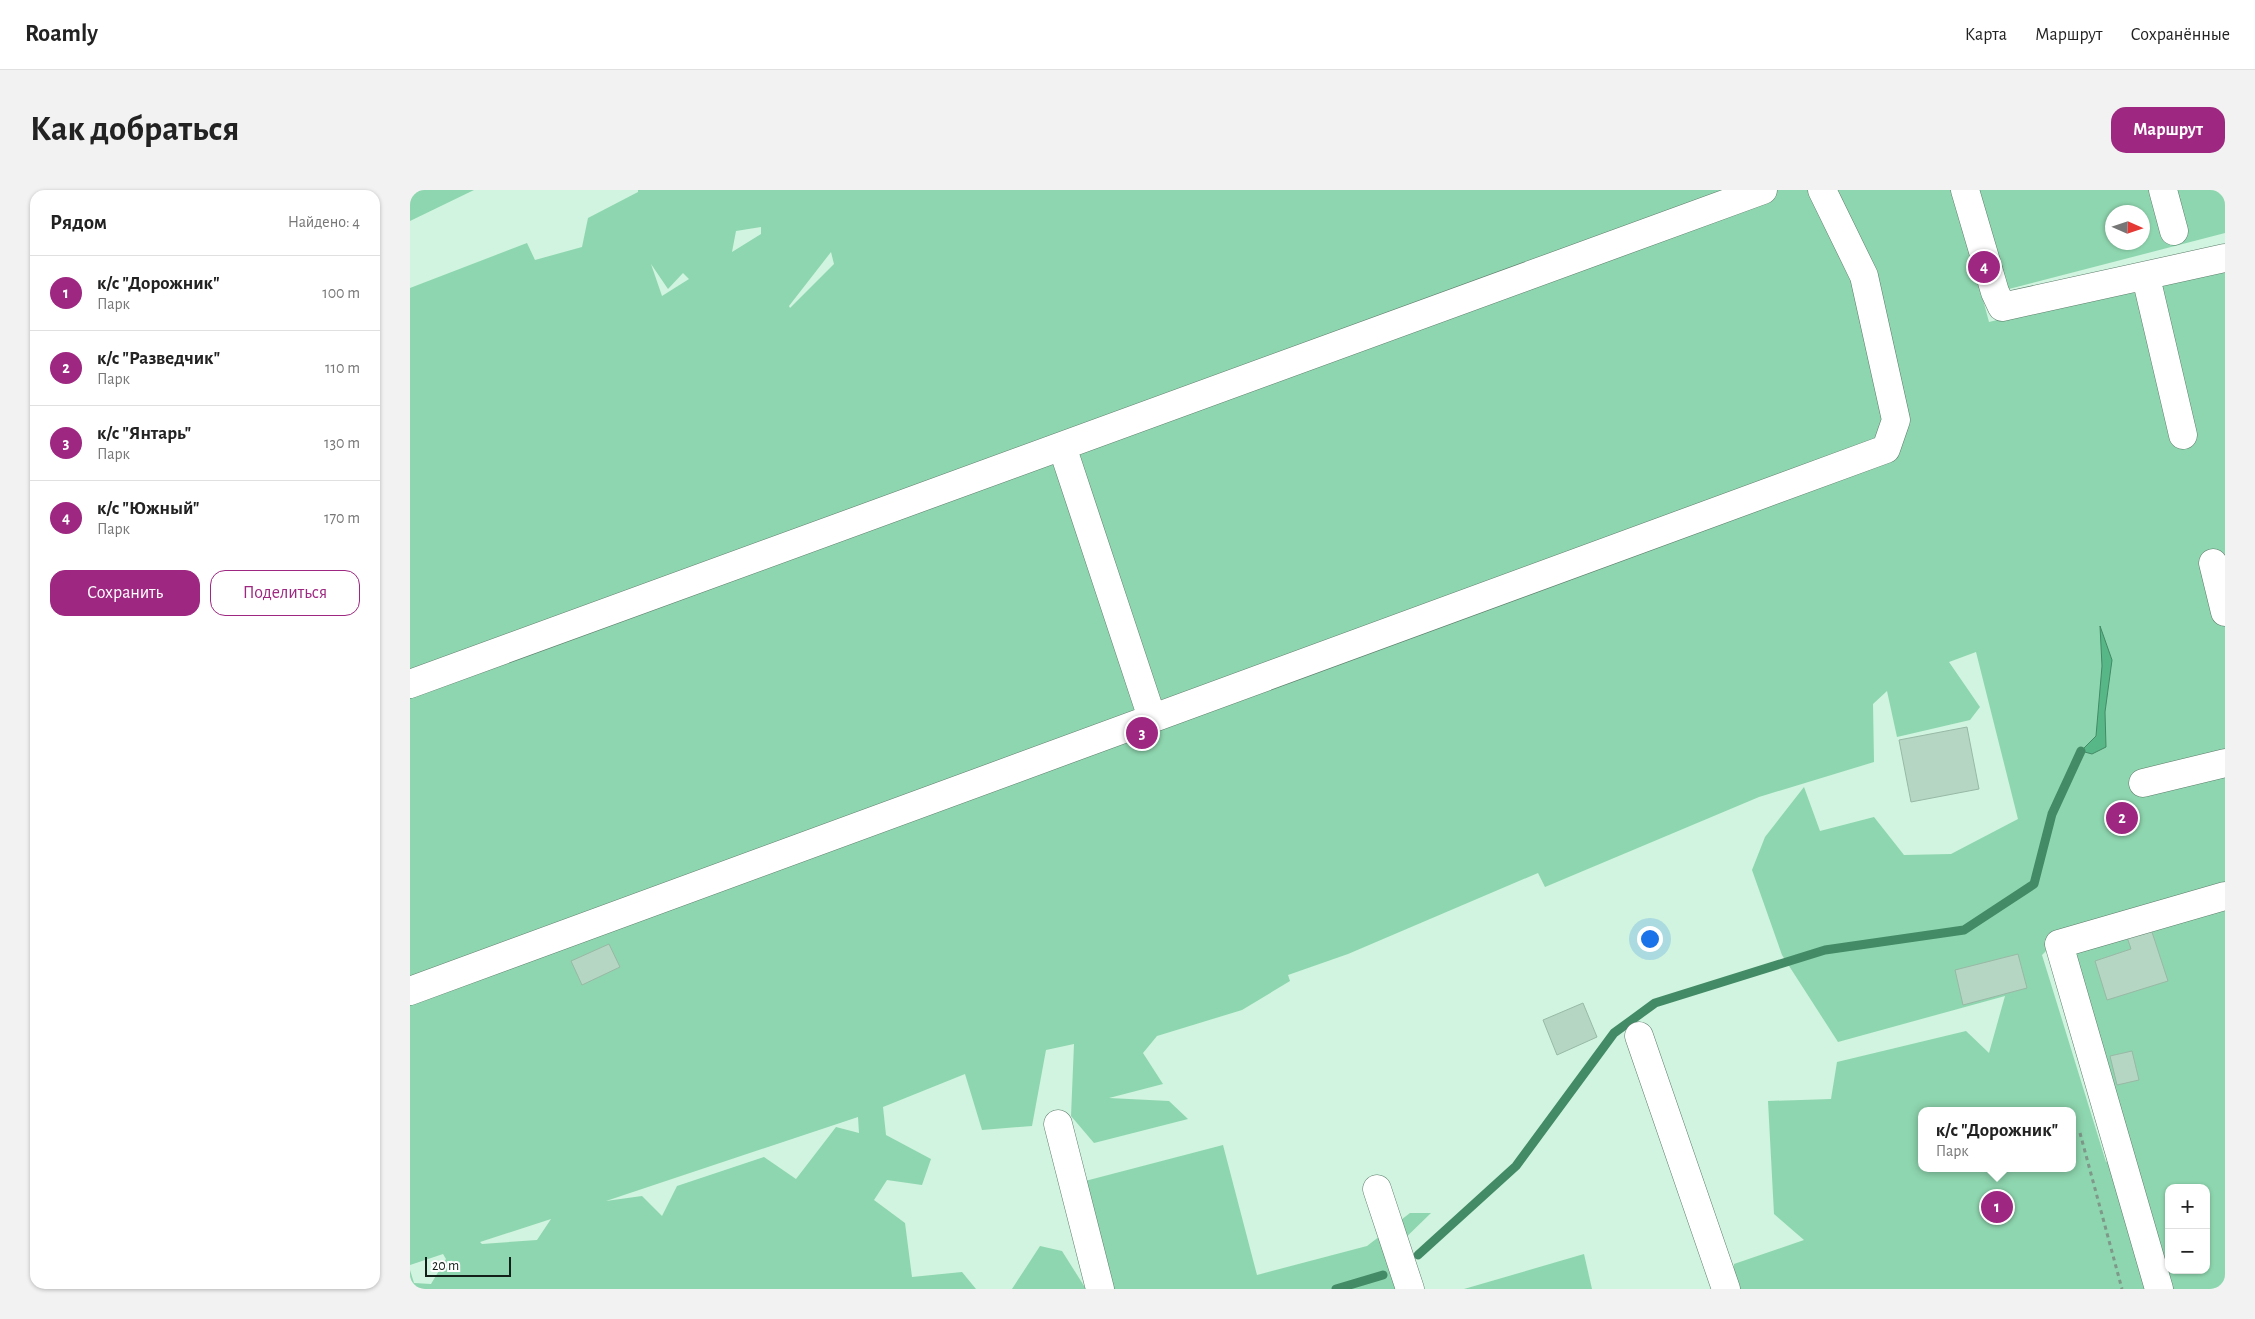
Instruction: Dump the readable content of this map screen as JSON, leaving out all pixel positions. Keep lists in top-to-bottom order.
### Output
{
  "scale_bar": "20 m",
  "north": "right",
  "page": {
    "header": "Roamly",
    "nav": ["Карта", "Маршрут", "Сохранённые"],
    "buttons": [
      "Маршрут",
      ["Сохранить", "Поделиться"]
    ],
    "title": "Как добраться",
    "heading": ["Рядом", "Найдено: 4"],
    "pins": [
      "4",
      "3",
      "2",
      "1"
    ],
    "list": [
      {
        "mark": "1",
        "name": "к/с \"Дорожник\"",
        "note": "Парк",
        "value": "100 m"
      },
      {
        "mark": "2",
        "name": "к/с \"Разведчик\"",
        "note": "Парк",
        "value": "110 m"
      },
      {
        "mark": "3",
        "name": "к/с \"Янтарь\"",
        "note": "Парк",
        "value": "130 m"
      },
      {
        "mark": "4",
        "name": "к/с \"Южный\"",
        "note": "Парк",
        "value": "170 m"
      }
    ],
    "popup": ["к/с \"Дорожник\"", "Парк"],
    "map_buttons": ["+", "−"],
    "scale": "20 m"
  }
}
